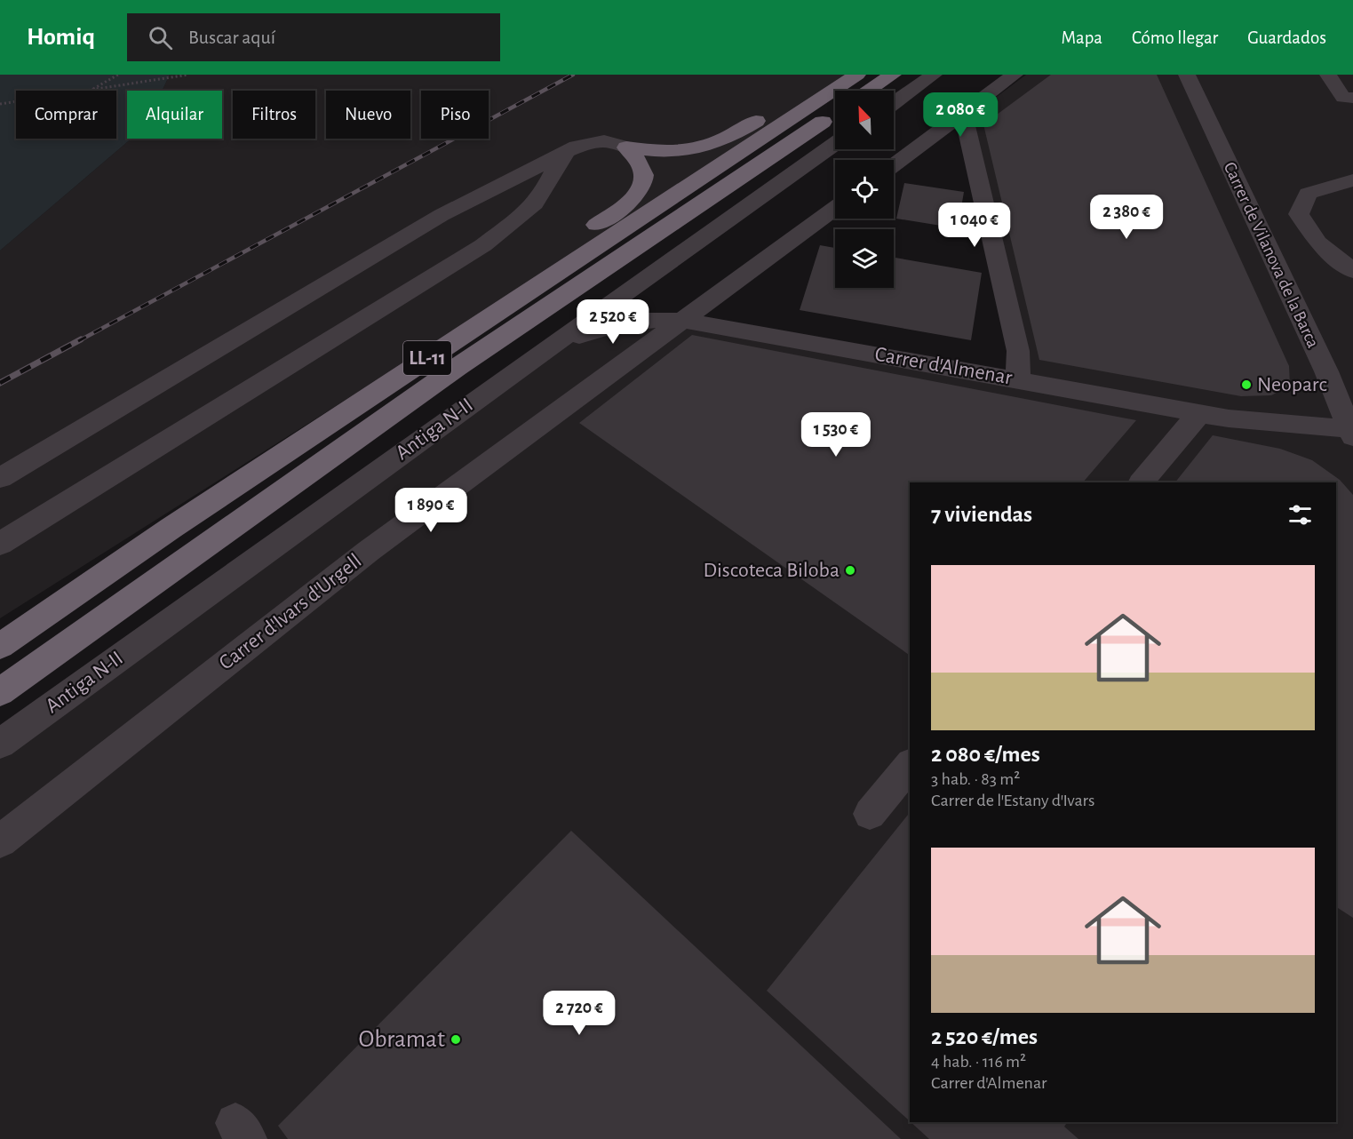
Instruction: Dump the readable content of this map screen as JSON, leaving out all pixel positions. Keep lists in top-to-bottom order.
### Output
{
  "streets": {
    "highway": ["LL-11"],
    "street": [
      "Carrer de Vilanova de la Barca",
      "Carrer d'Almenar",
      "Antiga N-II",
      "Carrer d'Ivars d'Urgell"
    ]
  },
  "crossings": [
    ["Carrer de Vilanova de la Barca", "Carrer d'Almenar"],
    ["Carrer d'Almenar", "Antiga N-II"],
    ["Carrer d'Almenar", "Carrer d'Ivars d'Urgell"]
  ],
  "places": ["Neoparc", "Discoteca Biloba", "Obramat"],
  "north": "top left",
  "page": {
    "header": "Homiq",
    "search": "Buscar aquí",
    "nav": ["Mapa", "Cómo llegar", "Guardados"],
    "chip": [
      "Comprar",
      "Alquilar",
      "Filtros",
      "Nuevo",
      "Piso"
    ],
    "price": [
      "2 080 €",
      "2 380 €",
      "1 040 €",
      "2 520 €",
      "1 530 €",
      "1 890 €",
      "2 720 €"
    ],
    "heading": "7 viviendas",
    "list": [
      {
        "name": "2 080 €/mes",
        "note": "3 hab. · 83 m² · Carrer de l'Estany d'Ivars"
      },
      {
        "name": "2 520 €/mes",
        "note": "4 hab. · 116 m² · Carrer d'Almenar"
      }
    ]
  }
}
